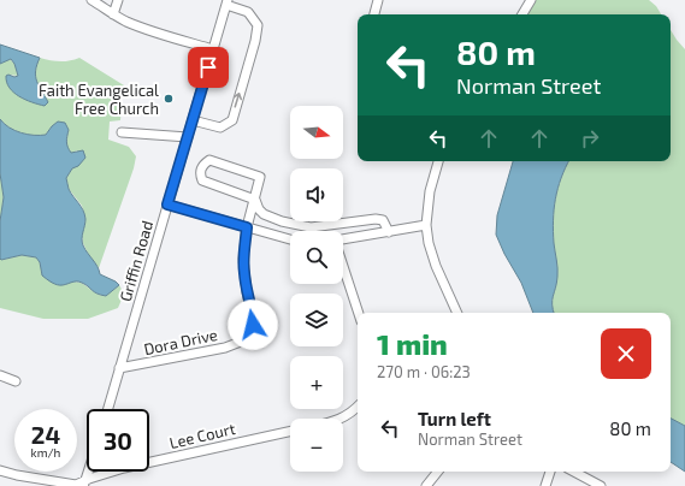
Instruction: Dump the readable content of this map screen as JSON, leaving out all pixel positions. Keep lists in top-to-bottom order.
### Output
{
  "streets": {
    "street": ["Griffin Road", "Dora Drive", "Lee Court"]
  },
  "crossings": [
    ["Griffin Road", "Dora Drive"]
  ],
  "places": ["Faith Evangelical Free Church"],
  "north": "right",
  "page": {
    "turn": ["80 m", "Norman Street"],
    "map_buttons": ["+", "−"],
    "heading": ["1 min", "270 m · 06:23"],
    "list": [
      {
        "name": "Turn left",
        "note": "Norman Street",
        "value": "80 m"
      }
    ],
    "speed": "24 km/h",
    "limit": "30"
  }
}
